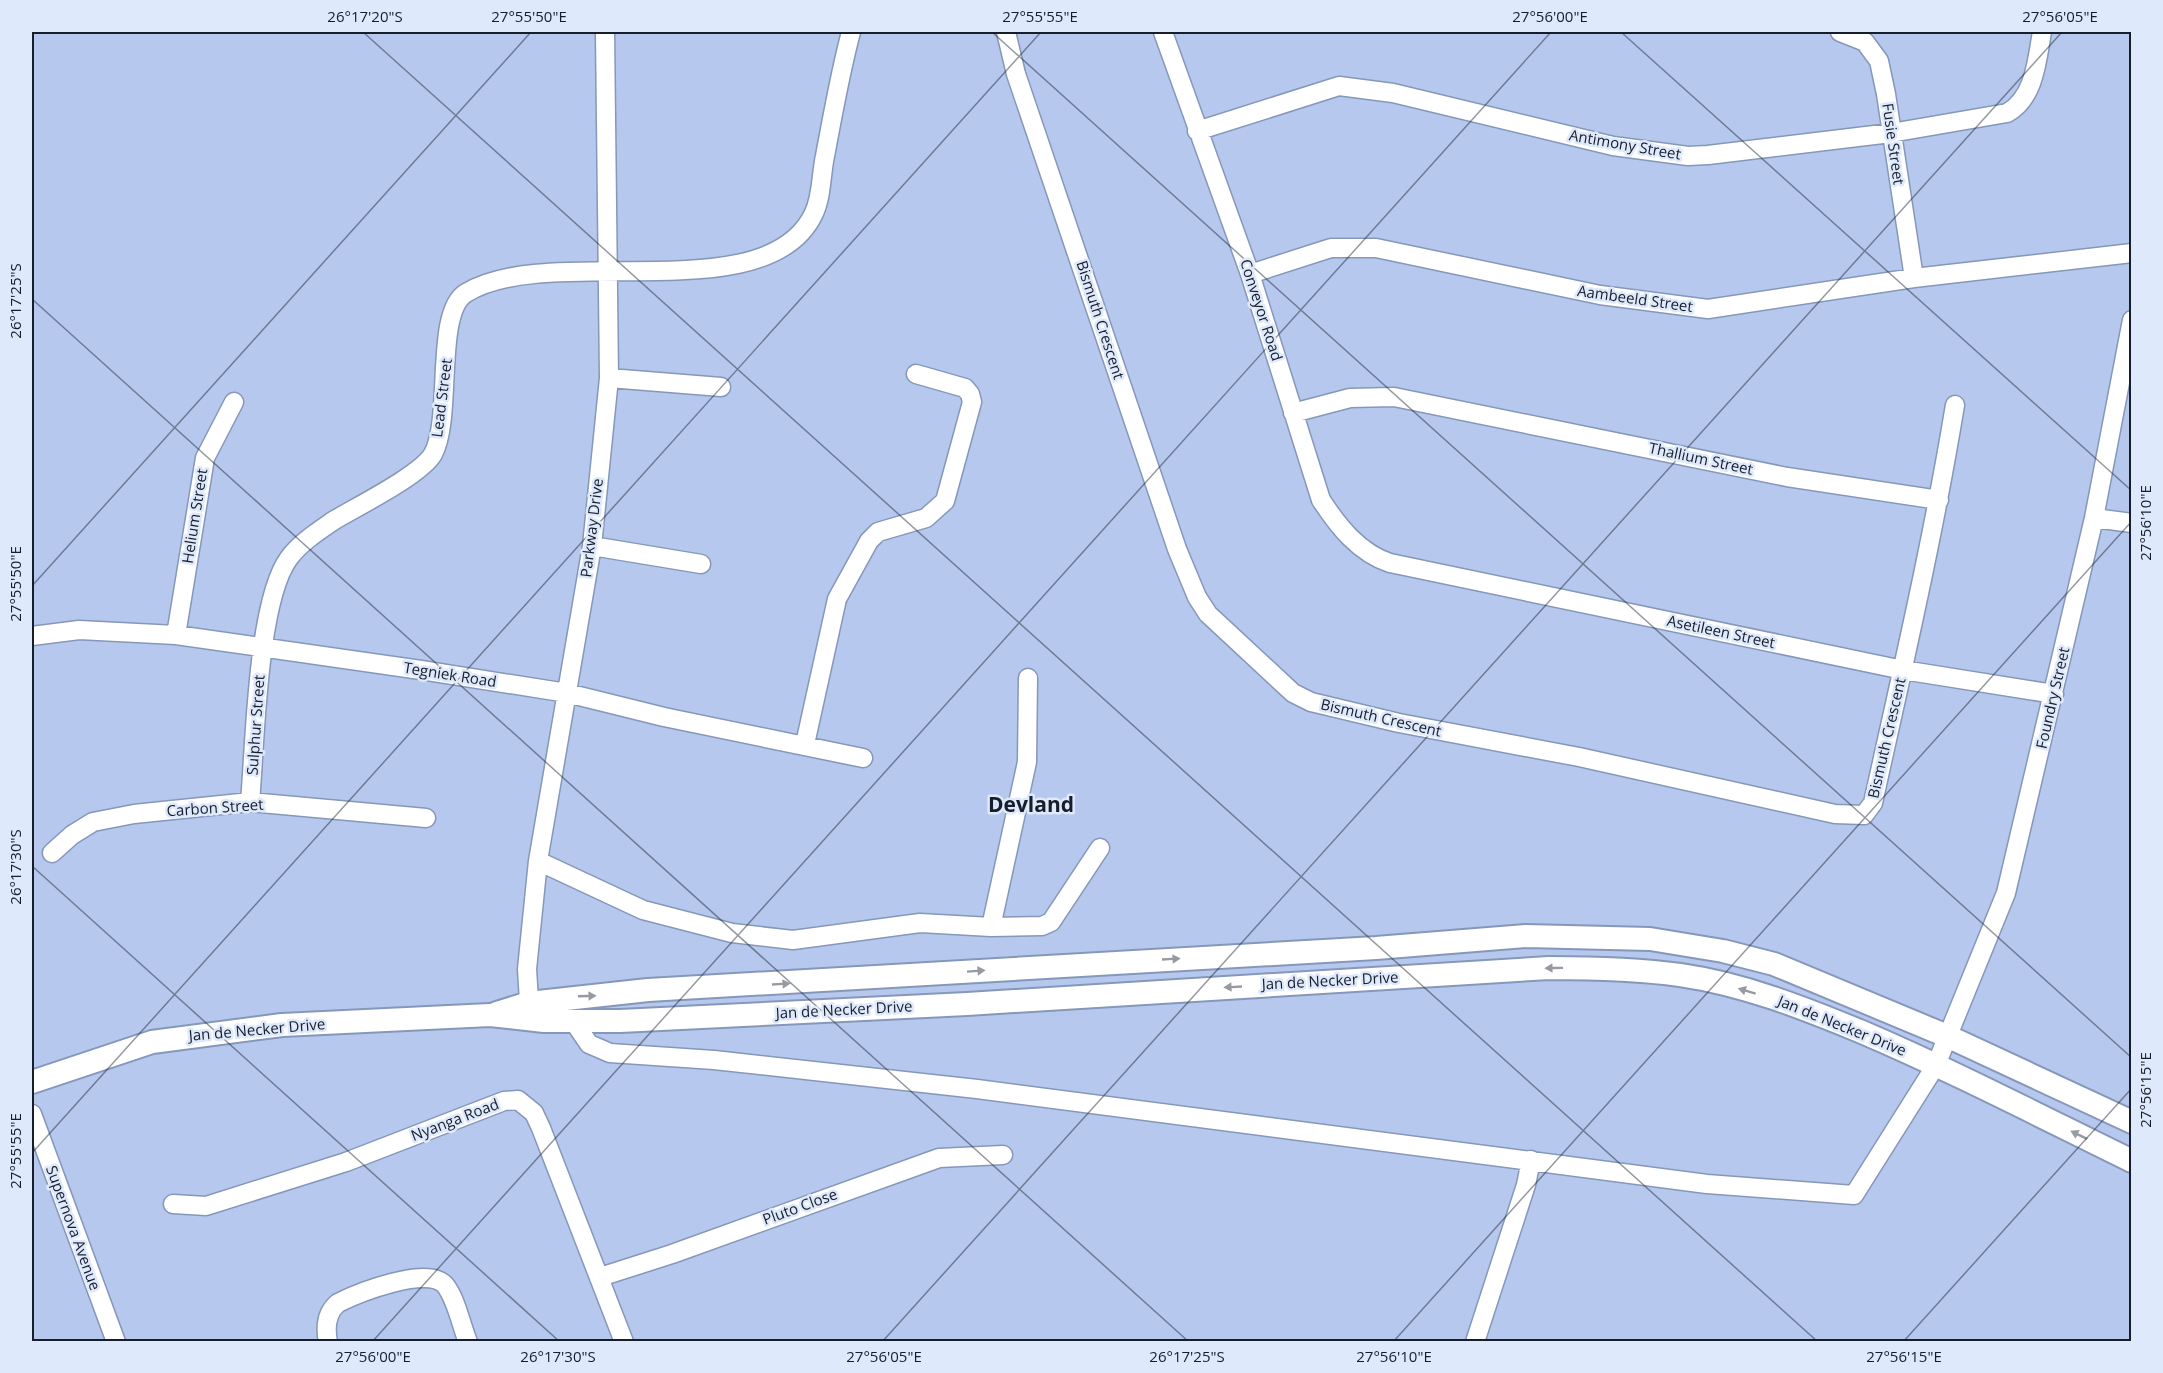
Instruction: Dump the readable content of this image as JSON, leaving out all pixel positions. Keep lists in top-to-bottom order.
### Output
{
  "streets": {
    "main road": ["Jan de Necker Drive"],
    "street": [
      "Fusie Street",
      "Antimony Street",
      "Aambeeld Street",
      "Conveyor Road",
      "Bismuth Crescent",
      "Lead Street",
      "Thallium Street",
      "Helium Street",
      "Parkway Drive",
      "Asetileen Street",
      "Tegniek Road",
      "Foundry Street",
      "Sulphur Street",
      "Carbon Street",
      "Nyanga Road",
      "Pluto Close",
      "Supernova Avenue"
    ]
  },
  "crossings": [
    ["Fusie Street", "Antimony Street"],
    ["Fusie Street", "Aambeeld Street"],
    ["Antimony Street", "Conveyor Road"],
    ["Aambeeld Street", "Conveyor Road"],
    ["Conveyor Road", "Thallium Street"],
    ["Conveyor Road", "Asetileen Street"],
    ["Bismuth Crescent", "Asetileen Street"],
    ["Lead Street", "Parkway Drive"],
    ["Lead Street", "Tegniek Road"],
    ["Lead Street", "Sulphur Street"],
    ["Helium Street", "Tegniek Road"],
    ["Parkway Drive", "Tegniek Road"],
    ["Parkway Drive", "Jan de Necker Drive"],
    ["Asetileen Street", "Foundry Street"],
    ["Tegniek Road", "Sulphur Street"],
    ["Foundry Street", "Jan de Necker Drive"],
    ["Sulphur Street", "Carbon Street"],
    ["Nyanga Road", "Pluto Close"]
  ],
  "districts": ["Devland"],
  "coordinates": [
    "26°17'20\"S",
    "27°55'50\"E",
    "27°55'55\"E",
    "27°56'00\"E",
    "27°56'05\"E",
    "26°17'25\"S",
    "27°56'10\"E",
    "26°17'30\"S",
    "27°56'15\"E"
  ]
}
